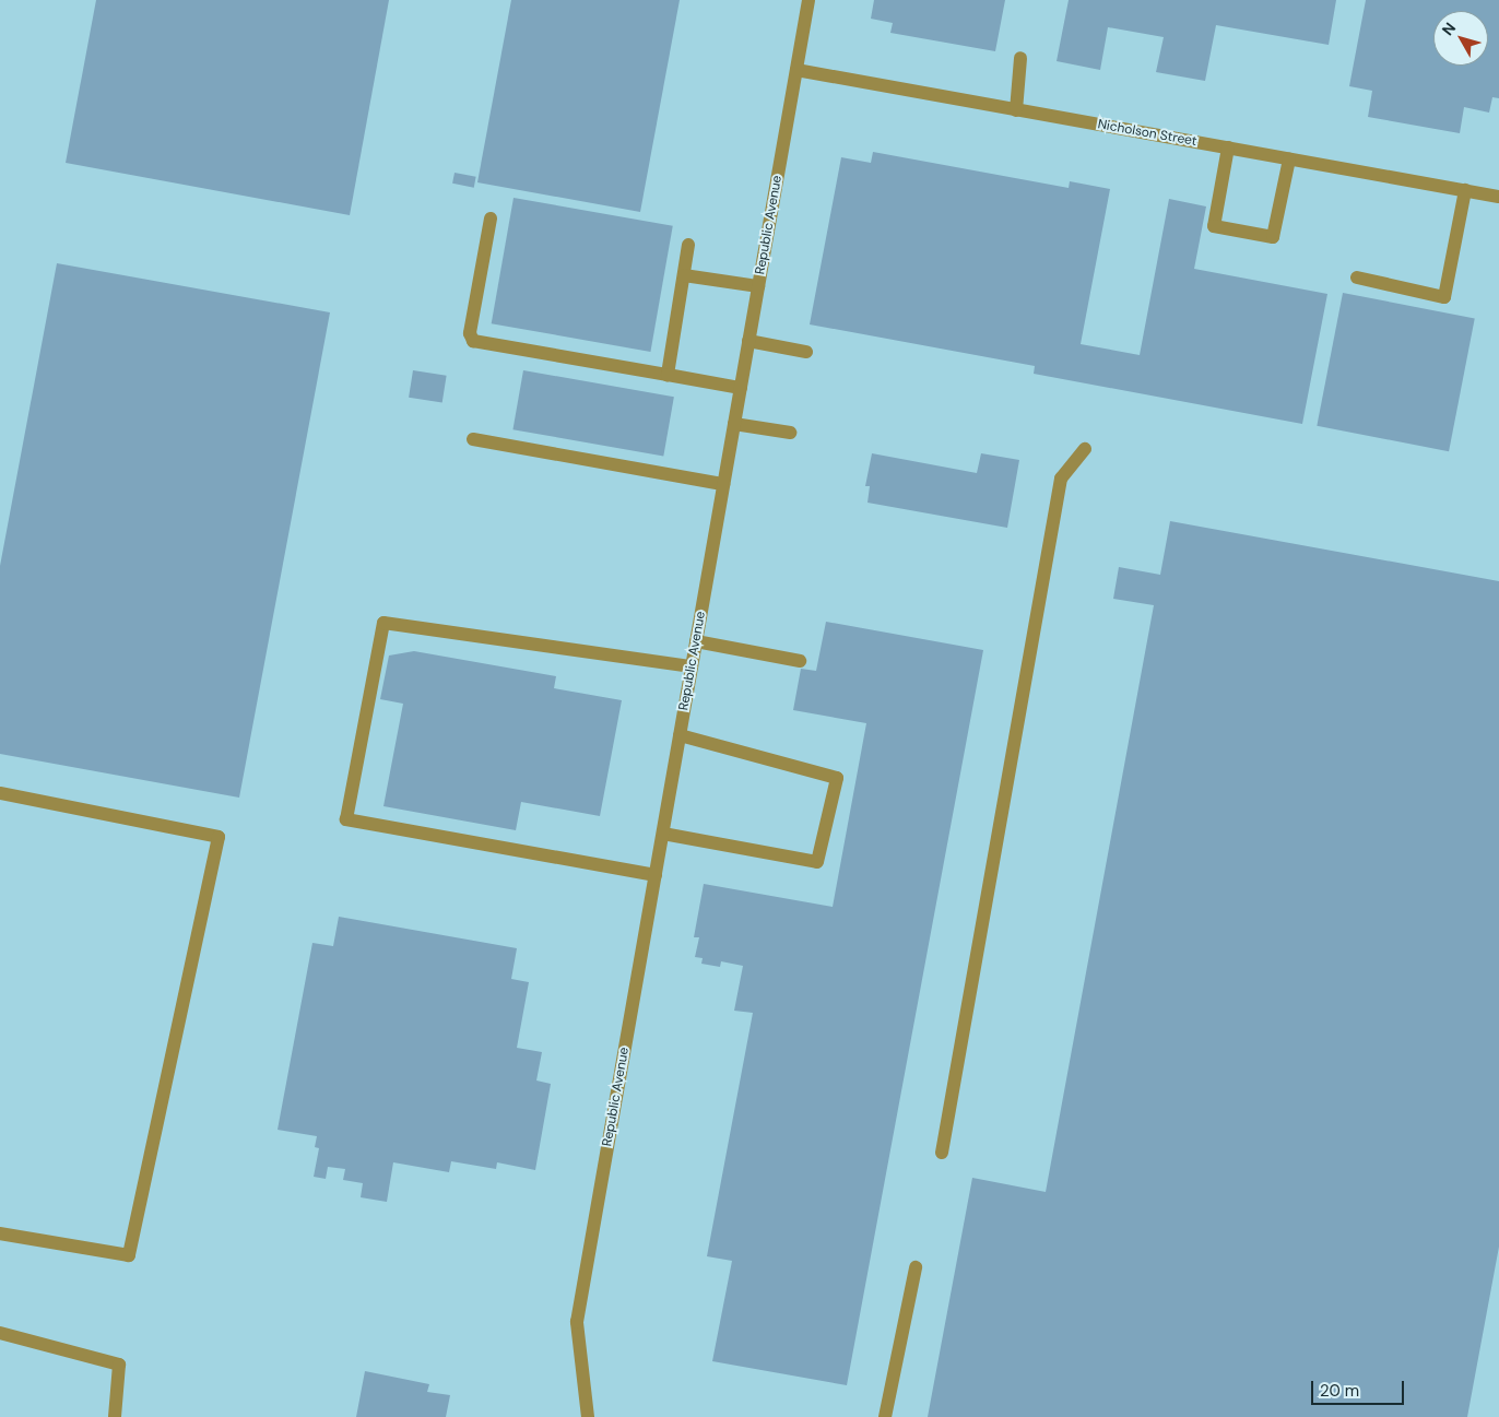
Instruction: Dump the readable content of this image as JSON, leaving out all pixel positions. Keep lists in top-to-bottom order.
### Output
{
  "streets": {
    "street": ["Nicholson Street", "Republic Avenue"]
  },
  "crossings": [
    ["Nicholson Street", "Republic Avenue"]
  ],
  "scale_bar": "20 m",
  "north": "top left"
}
